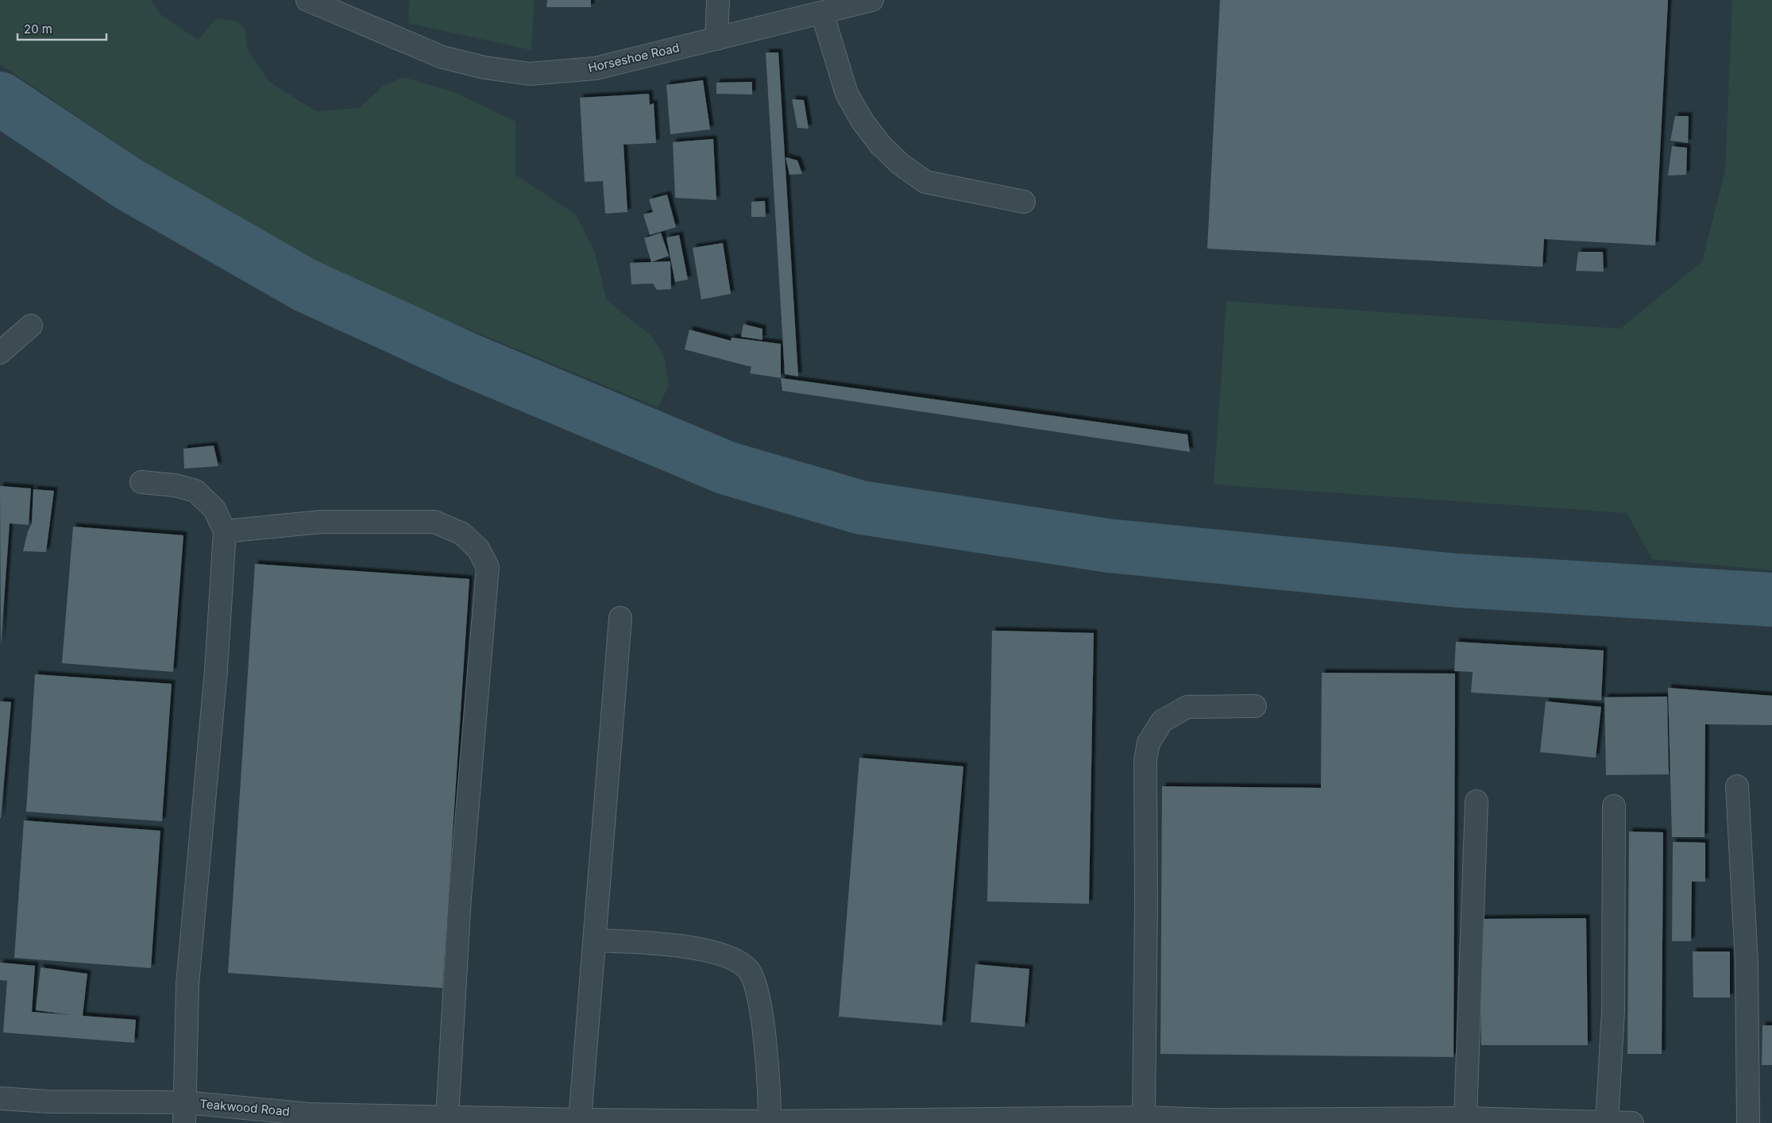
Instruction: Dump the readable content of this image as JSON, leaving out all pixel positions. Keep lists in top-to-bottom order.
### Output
{
  "streets": {
    "street": ["Horseshoe Road", "Teakwood Road"]
  },
  "scale_bar": "20 m"
}
